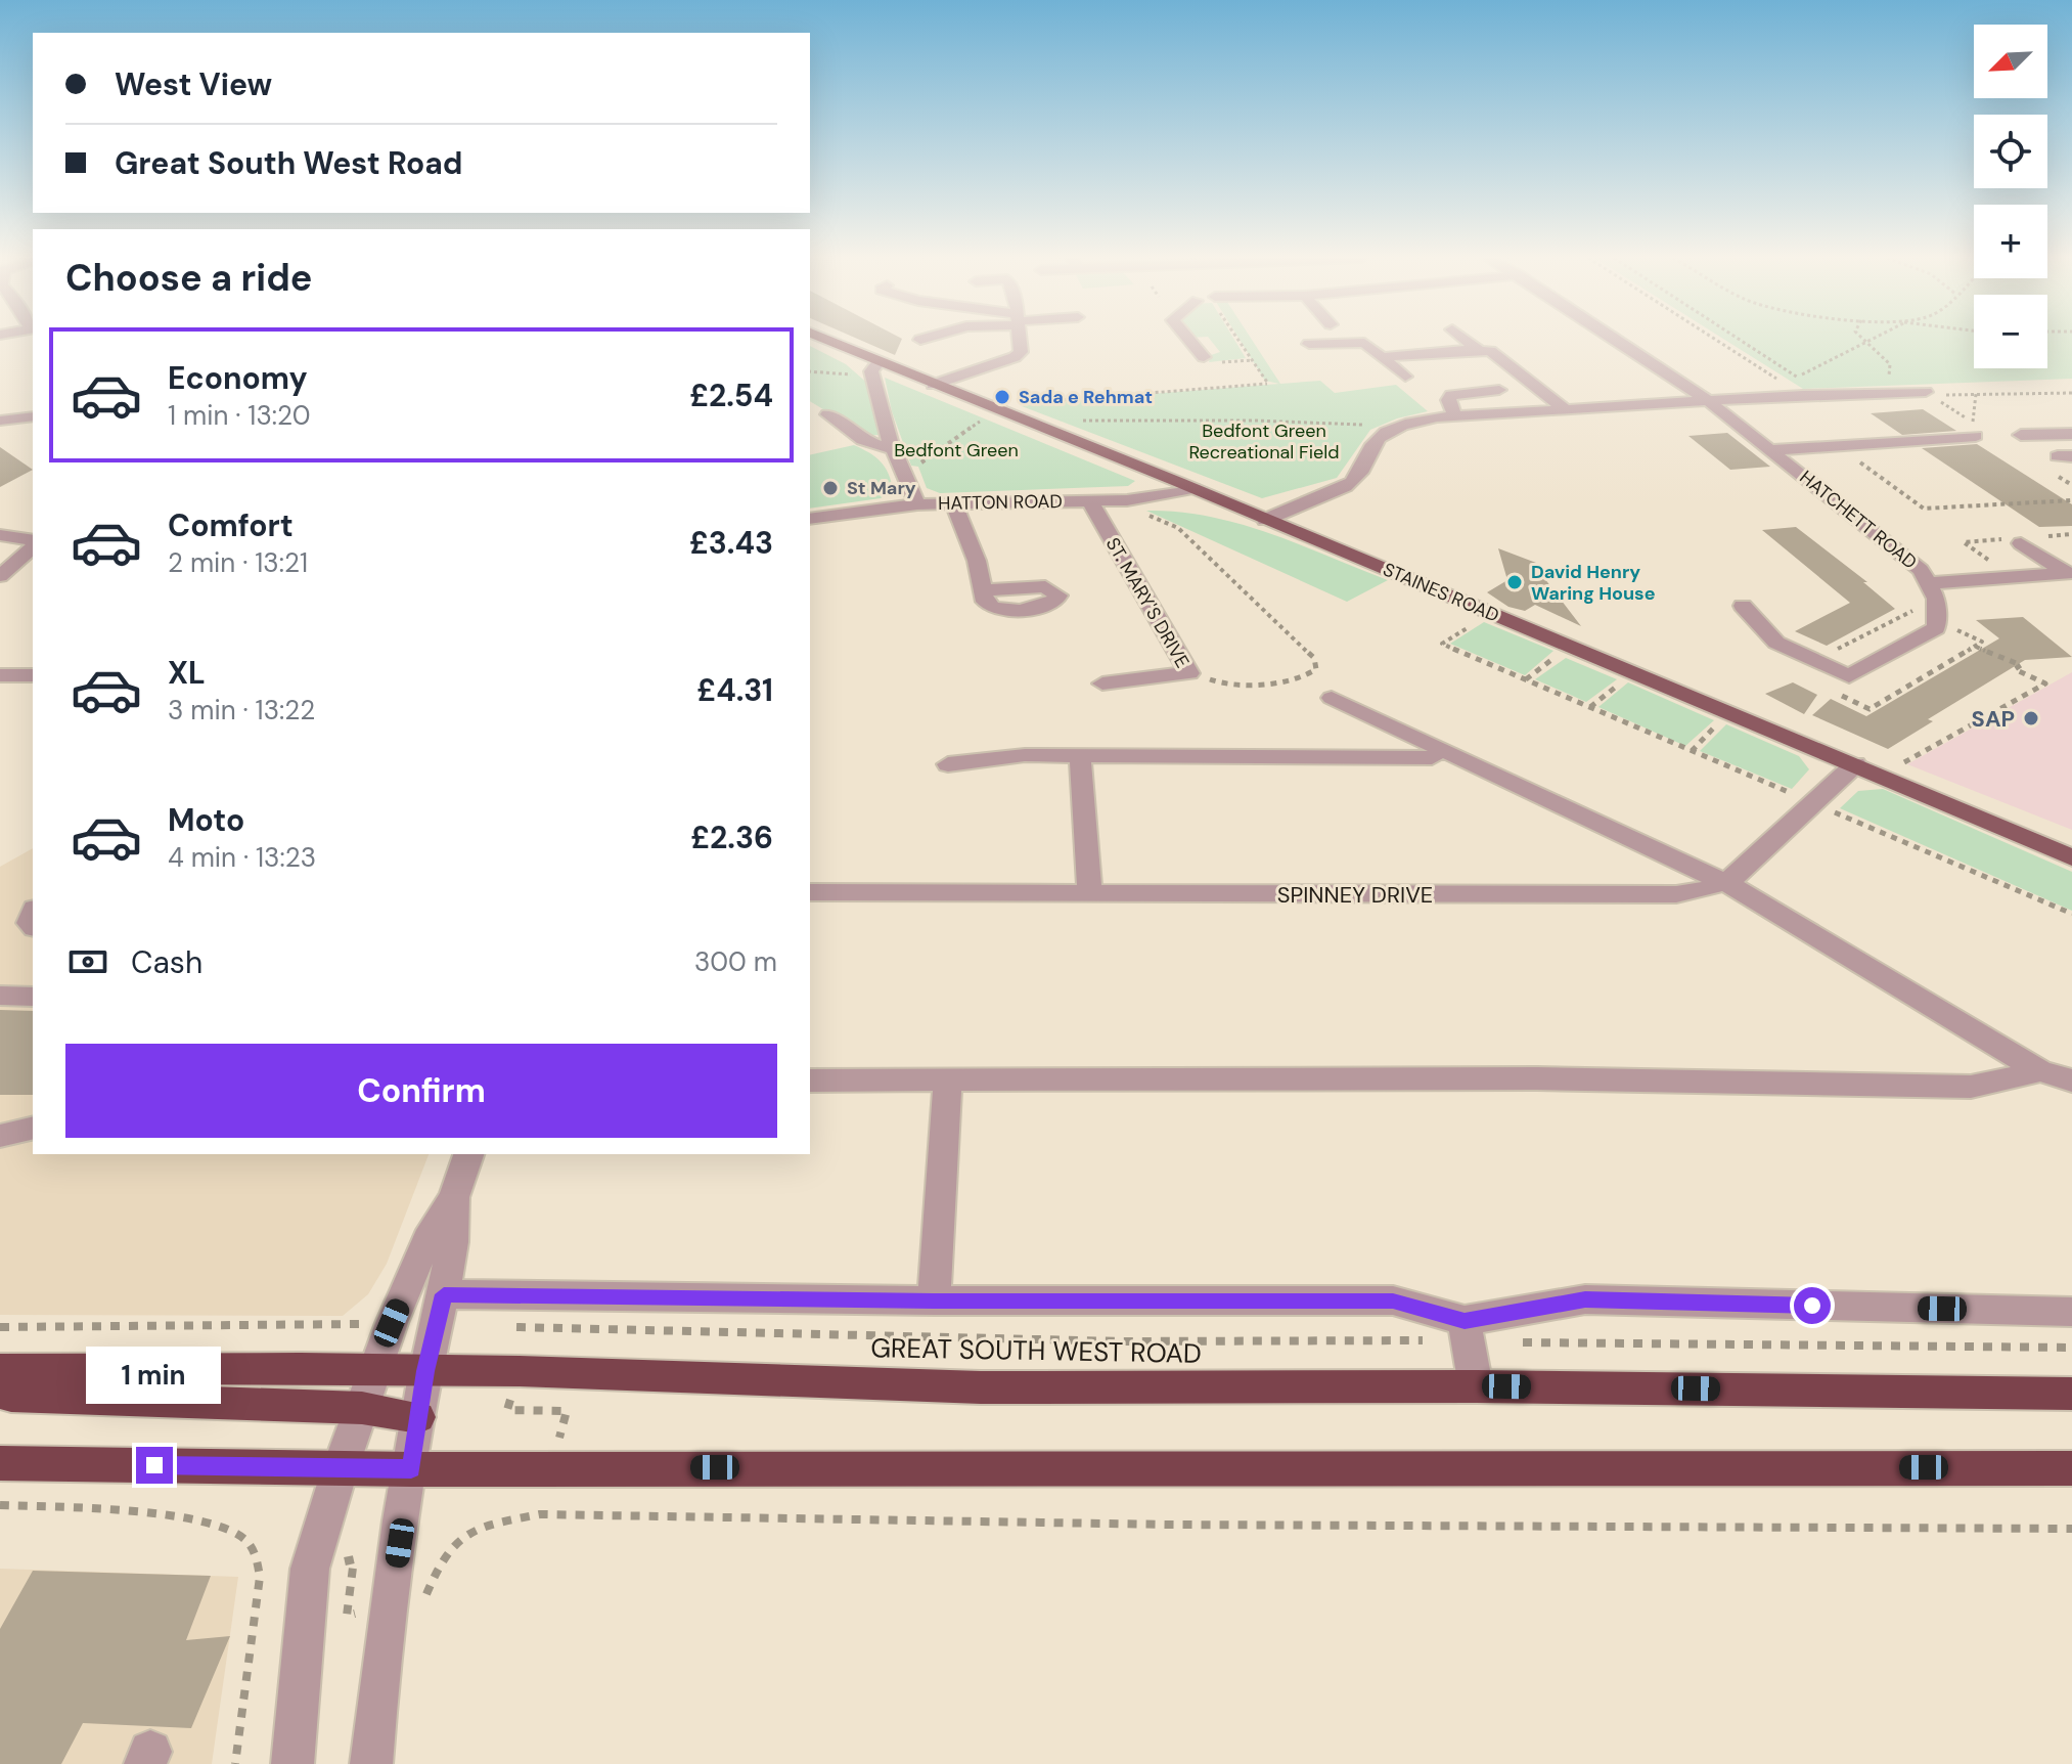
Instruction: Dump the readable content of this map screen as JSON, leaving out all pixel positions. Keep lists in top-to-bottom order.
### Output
{
  "streets": {
    "highway": ["GREAT SOUTH WEST ROAD"],
    "main road": ["STAINES ROAD"],
    "street": [
      "HATTON ROAD",
      "HATCHETT ROAD",
      "ST. MARY'S DRIVE",
      "SPINNEY DRIVE"
    ]
  },
  "crossings": [
    ["HATTON ROAD", "STAINES ROAD"],
    ["HATTON ROAD", "ST. MARY'S DRIVE"],
    ["STAINES ROAD", "SPINNEY DRIVE"]
  ],
  "parks": ["Bedfont Green Recreational Field", "Bedfont Green"],
  "places": [
    "Sada e Rehmat",
    "St Mary",
    "David Henry Waring House",
    "SAP"
  ],
  "north": "bottom left",
  "page": {
    "map_buttons": ["+", "−"],
    "banner": ["West View", "Great South West Road"],
    "heading": "Choose a ride",
    "list": [
      {
        "name": "Economy",
        "note": "1 min · 13:20",
        "value": "£2.54"
      },
      {
        "name": "Comfort",
        "note": "2 min · 13:21",
        "value": "£3.43"
      },
      {
        "name": "XL",
        "note": "3 min · 13:22",
        "value": "£4.31"
      },
      {
        "name": "Moto",
        "note": "4 min · 13:23",
        "value": "£2.36"
      }
    ],
    "pay": ["Cash", "300 m"],
    "buttons": "Confirm",
    "bubble": "1 min"
  }
}
